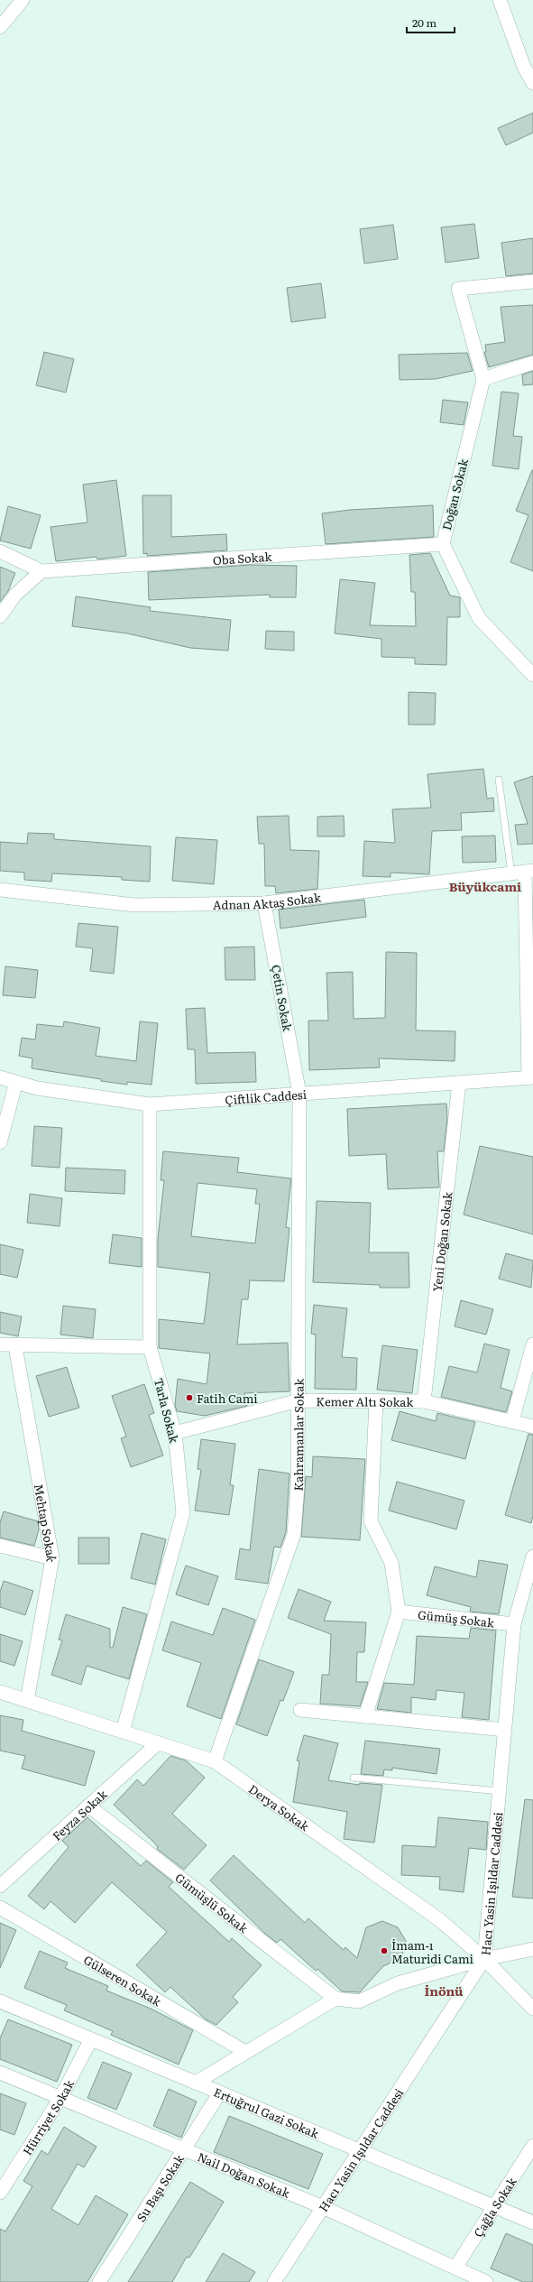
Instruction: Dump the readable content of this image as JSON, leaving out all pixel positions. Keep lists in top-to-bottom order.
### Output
{
  "streets": {
    "street": [
      "Doğan Sokak",
      "Oba Sokak",
      "Adnan Aktaş Sokak",
      "Çetin Sokak",
      "Çiftlik Caddesi",
      "Yeni Doğan Sokak",
      "Kemer Altı Sokak",
      "Tarla Sokak",
      "Kahramanlar Sokak",
      "Mehtap Sokak",
      "Gümüş Sokak",
      "Derya Sokak",
      "Feyza Sokak",
      "Hacı Yasin Işıldar Caddesi",
      "Gümüşlü Sokak",
      "Gülseren Sokak",
      "Ertuğrul Gazi Sokak",
      "Hürriyet Sokak",
      "Nail Doğan Sokak",
      "Su Başı Sokak",
      "Çağla Sokak"
    ]
  },
  "crossings": [
    ["Doğan Sokak", "Oba Sokak"],
    ["Adnan Aktaş Sokak", "Çetin Sokak"],
    ["Çetin Sokak", "Çiftlik Caddesi"],
    ["Çetin Sokak", "Kahramanlar Sokak"],
    ["Çiftlik Caddesi", "Yeni Doğan Sokak"],
    ["Çiftlik Caddesi", "Tarla Sokak"],
    ["Çiftlik Caddesi", "Kahramanlar Sokak"],
    ["Yeni Doğan Sokak", "Kemer Altı Sokak"],
    ["Kemer Altı Sokak", "Tarla Sokak"],
    ["Kemer Altı Sokak", "Kahramanlar Sokak"],
    ["Tarla Sokak", "Derya Sokak"],
    ["Kahramanlar Sokak", "Derya Sokak"],
    ["Mehtap Sokak", "Derya Sokak"],
    ["Gümüş Sokak", "Hacı Yasin Işıldar Caddesi"],
    ["Derya Sokak", "Feyza Sokak"],
    ["Derya Sokak", "Hacı Yasin Işıldar Caddesi"],
    ["Feyza Sokak", "Gümüşlü Sokak"],
    ["Hacı Yasin Işıldar Caddesi", "Ertuğrul Gazi Sokak"],
    ["Hacı Yasin Işıldar Caddesi", "Nail Doğan Sokak"],
    ["Ertuğrul Gazi Sokak", "Hürriyet Sokak"],
    ["Ertuğrul Gazi Sokak", "Su Başı Sokak"],
    ["Ertuğrul Gazi Sokak", "Çağla Sokak"],
    ["Hürriyet Sokak", "Nail Doğan Sokak"],
    ["Nail Doğan Sokak", "Su Başı Sokak"],
    ["Nail Doğan Sokak", "Çağla Sokak"]
  ],
  "districts": ["Büyükcami", "İnönü"],
  "places": ["Fatih Cami", "İmam-ı Maturidi Cami"],
  "scale_bar": "20 m"
}
